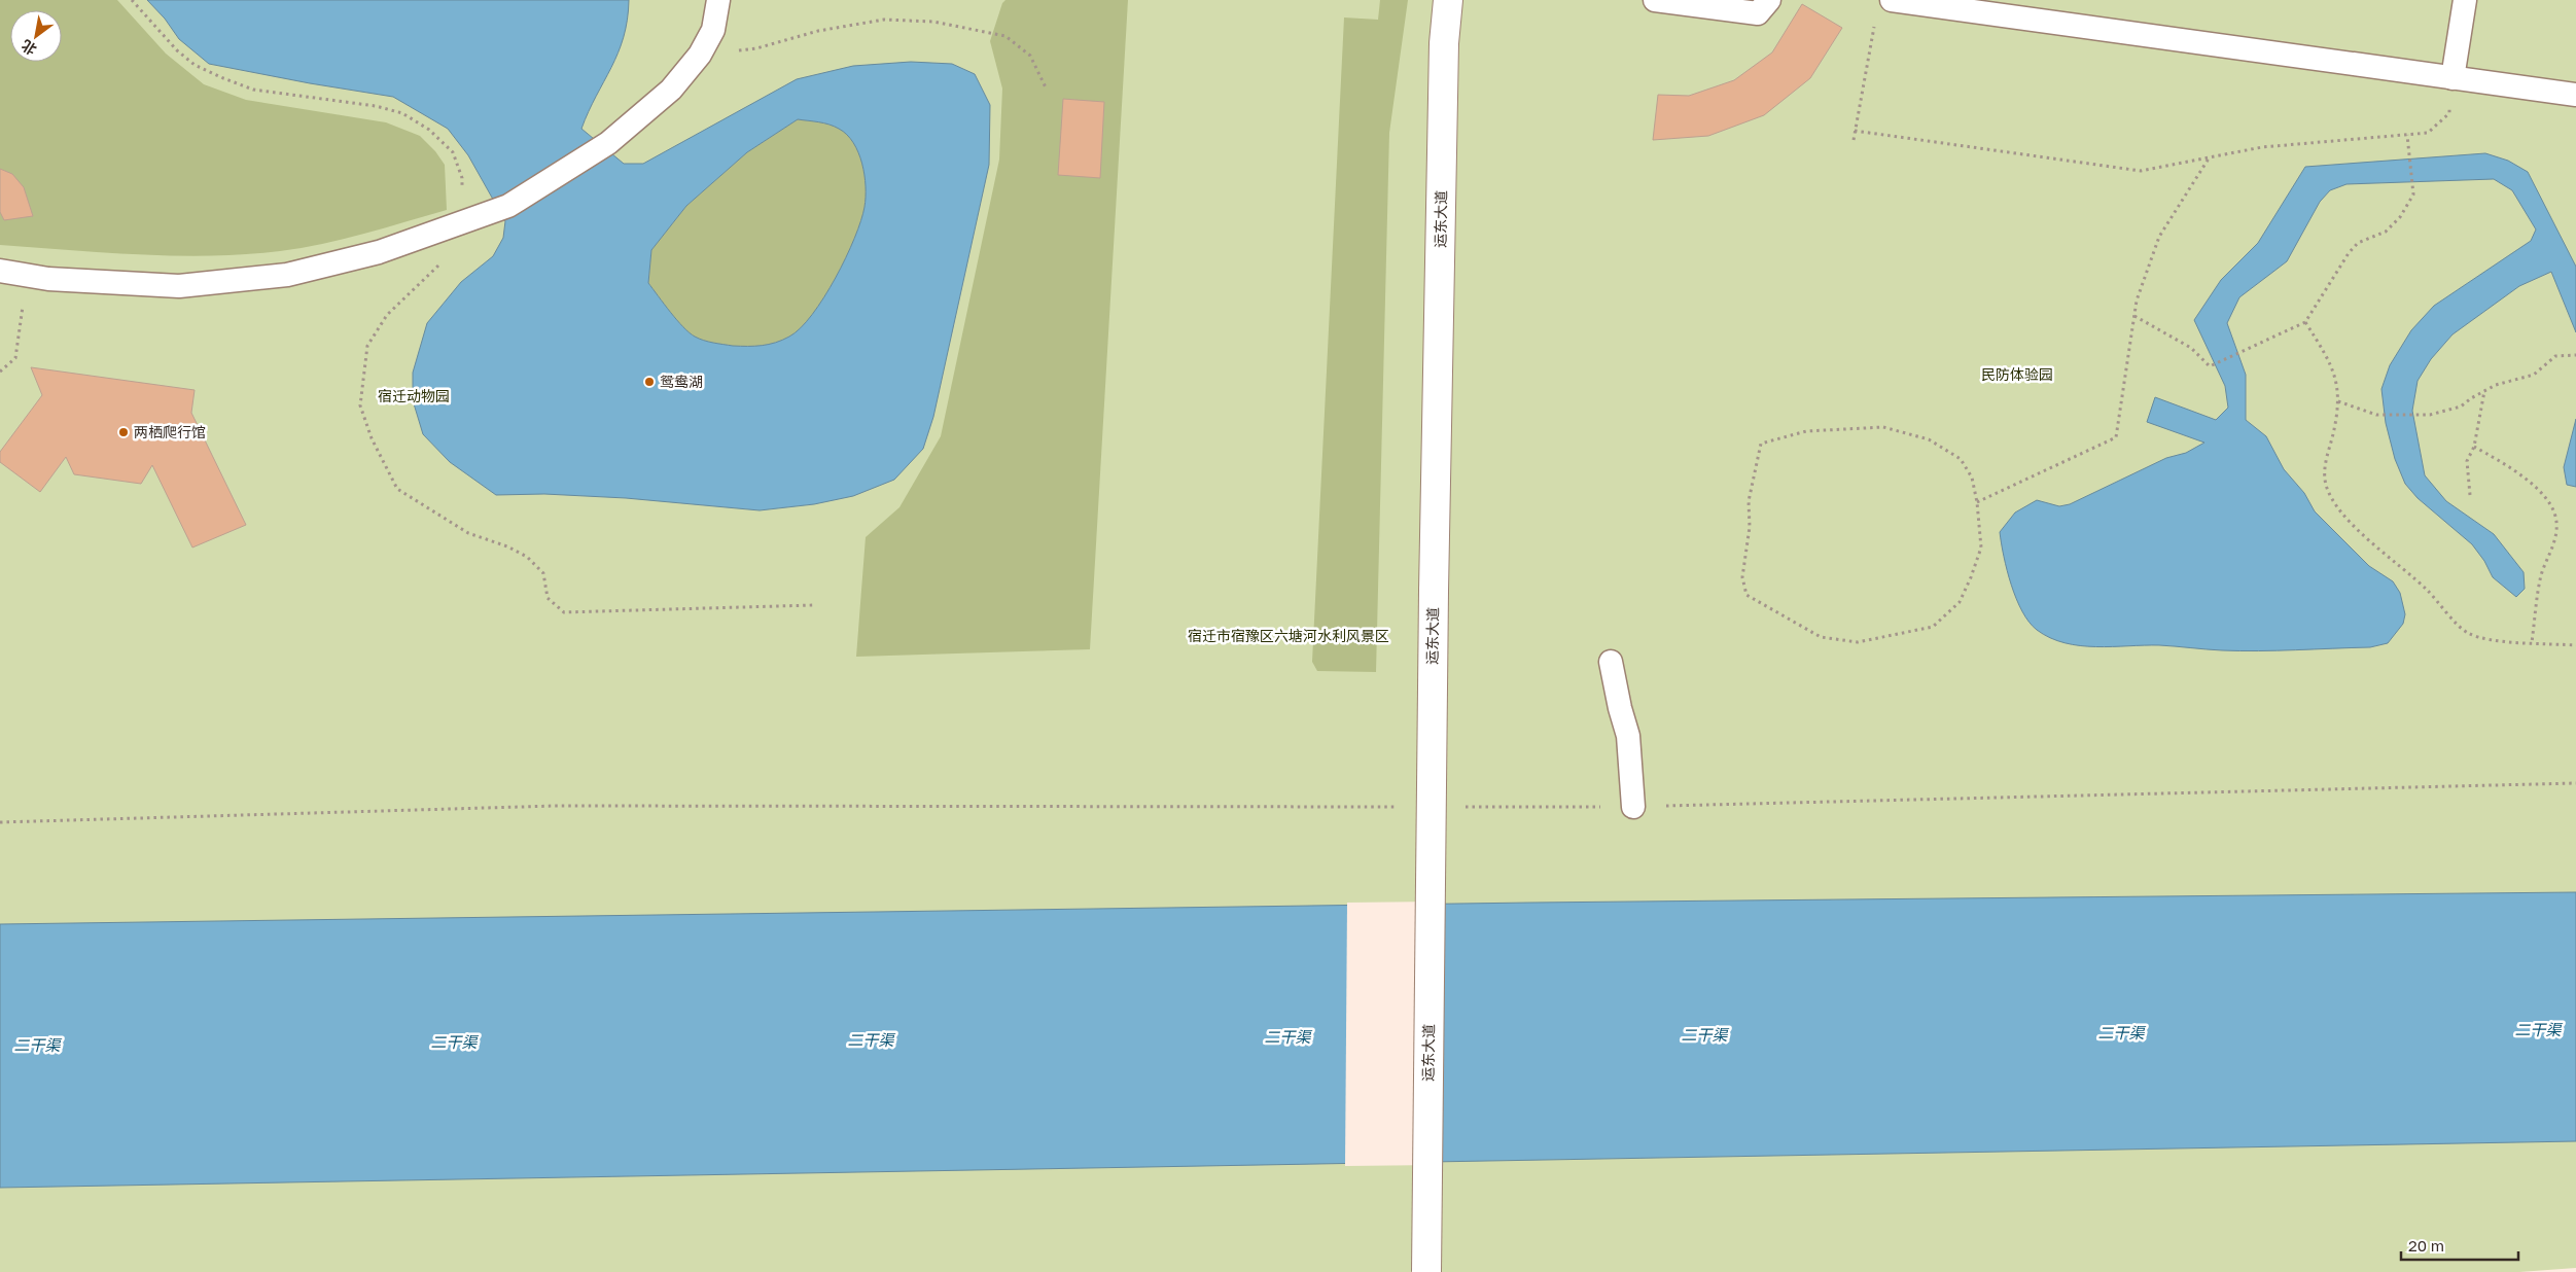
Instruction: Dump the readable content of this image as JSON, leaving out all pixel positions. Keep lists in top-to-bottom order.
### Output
{
  "streets": {
    "main road": ["运东大道"]
  },
  "water": ["二干渠"],
  "parks": ["民防体验园", "宿迁动物园", "宿迁市宿豫区六塘河水利风景区"],
  "places": ["鸳鸯湖", "两栖爬行馆"],
  "scale_bar": "20 m",
  "north": "bottom left"
}
